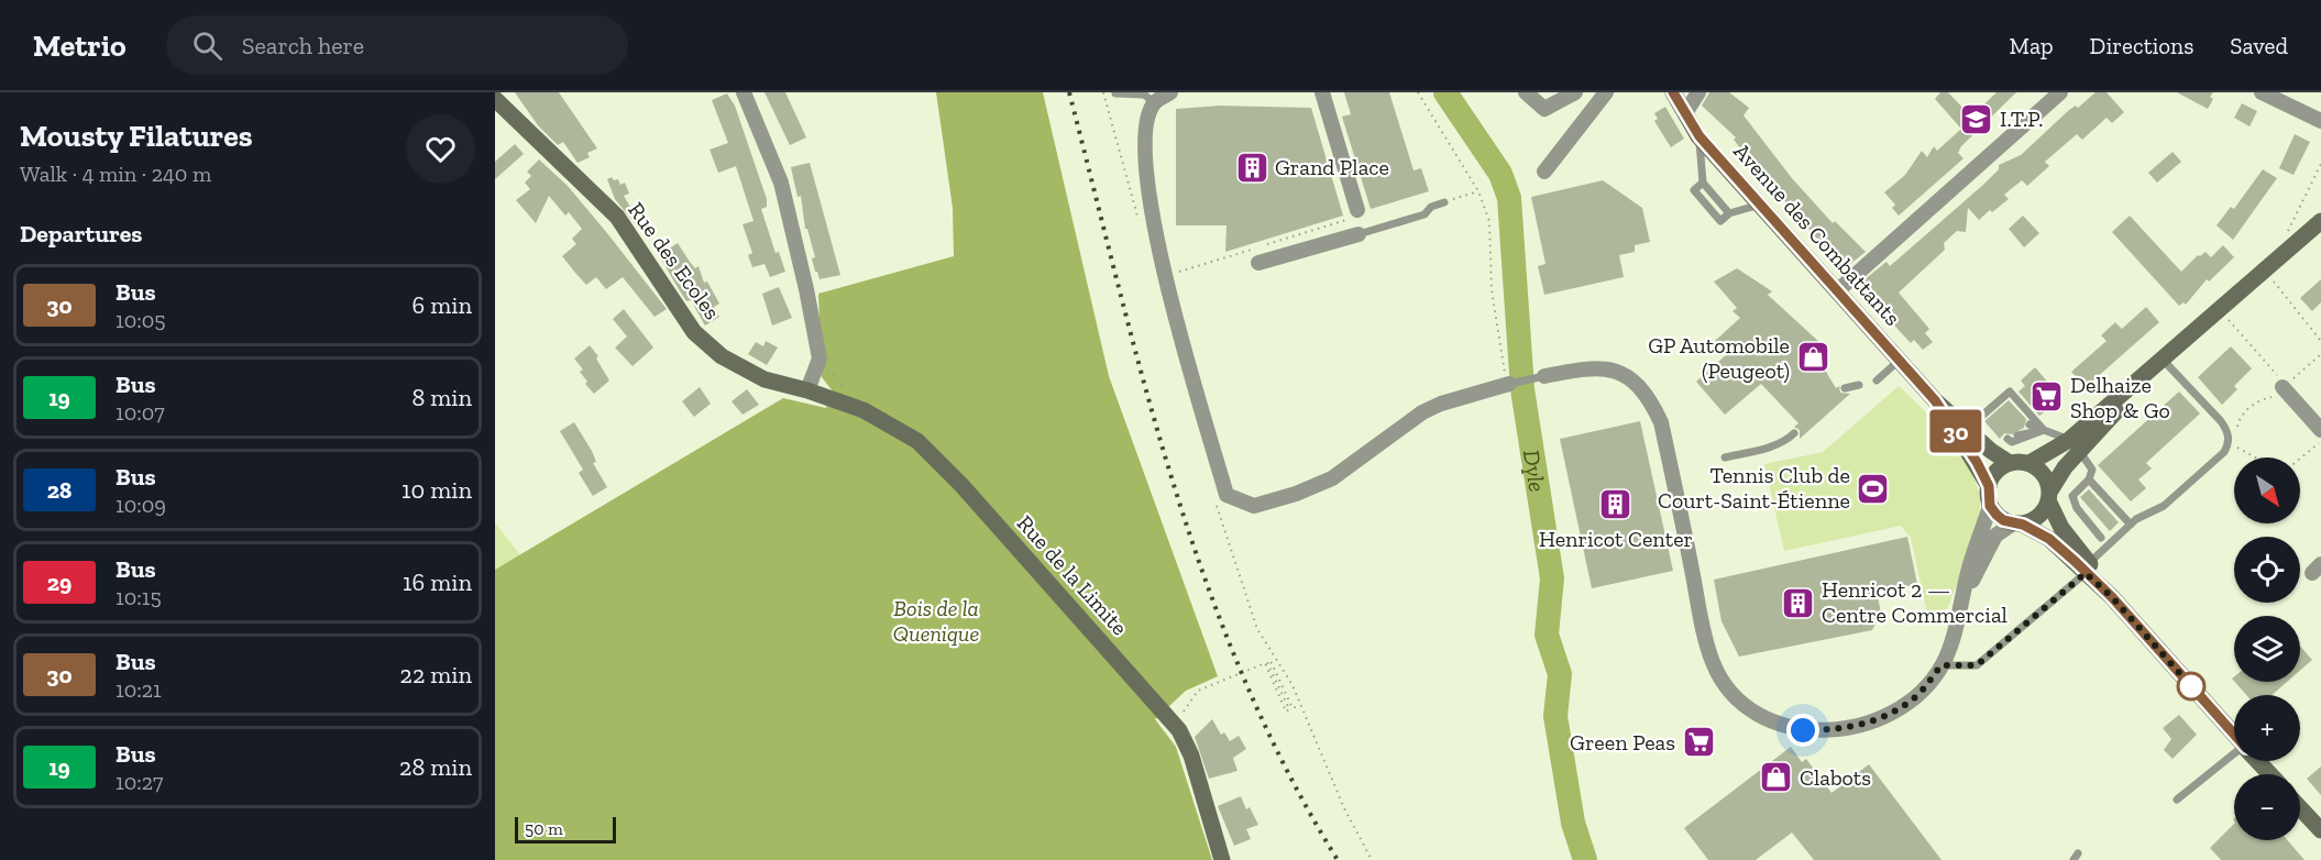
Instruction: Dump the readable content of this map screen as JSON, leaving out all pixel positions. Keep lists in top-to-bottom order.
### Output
{
  "streets": {
    "main road": ["Avenue des Combattants", "Rue des Ecoles", "Rue de la Limite"]
  },
  "crossings": [
    ["Rue des Ecoles", "Rue de la Limite"]
  ],
  "water": ["Dyle"],
  "parks": ["Bois de la Quenique"],
  "places": {
    "school or university": ["I.T.P."],
    "building": ["Grand Place", "Henricot Center", "Henricot 2 — Centre Commercial"],
    "shop": ["GP Automobile (Peugeot)", "Clabots"],
    "supermarket": ["Delhaize Shop & Go", "Green Peas"],
    "sports": ["Tennis Club de Court-Saint-Étienne"]
  },
  "lines": ["bus line 30"],
  "scale_bar": "50 m",
  "north": "bottom right",
  "page": {
    "header": "Metrio",
    "search": "Search here",
    "nav": ["Map", "Directions", "Saved"],
    "heading": [
      ["Mousty Filatures", "Walk · 4 min · 240 m"],
      "Departures"
    ],
    "on_map": "30",
    "list": [
      {
        "mark": "30",
        "name": "Bus",
        "note": "10:05",
        "value": "6 min"
      },
      {
        "mark": "19",
        "name": "Bus",
        "note": "10:07",
        "value": "8 min"
      },
      {
        "mark": "28",
        "name": "Bus",
        "note": "10:09",
        "value": "10 min"
      },
      {
        "mark": "29",
        "name": "Bus",
        "note": "10:15",
        "value": "16 min"
      },
      {
        "mark": "30",
        "name": "Bus",
        "note": "10:21",
        "value": "22 min"
      },
      {
        "mark": "19",
        "name": "Bus",
        "note": "10:27",
        "value": "28 min"
      }
    ],
    "map_buttons": ["+", "−"],
    "scale": "50 m"
  }
}
